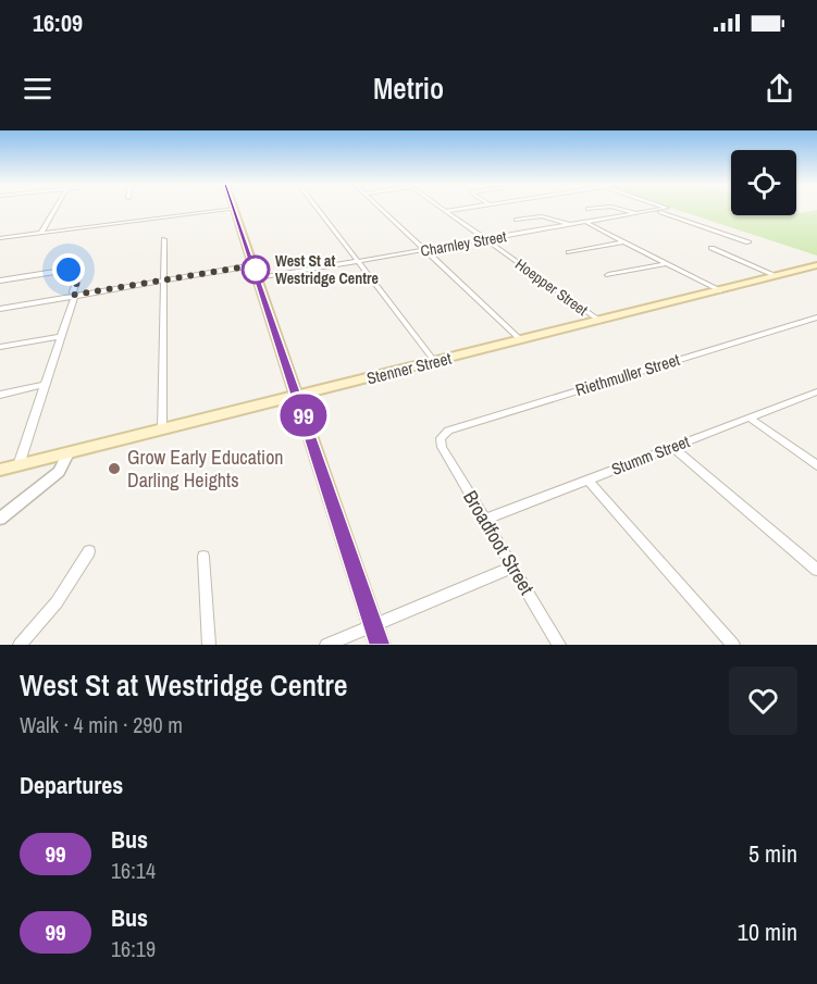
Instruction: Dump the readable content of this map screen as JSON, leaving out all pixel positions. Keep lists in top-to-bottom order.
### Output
{
  "streets": {
    "main road": ["Stenner Street"],
    "street": [
      "Charnley Street",
      "Hoepper Street",
      "Riethmuller Street",
      "Stumm Street",
      "Broadfoot Street"
    ]
  },
  "crossings": [
    ["Charnley Street", "Hoepper Street"],
    ["Hoepper Street", "Stenner Street"],
    ["Riethmuller Street", "Broadfoot Street"],
    ["Stumm Street", "Broadfoot Street"]
  ],
  "places": ["West St at Westridge Centre", "Grow Early Education Darling Heights"],
  "lines": ["bus line 99"],
  "page": {
    "status": "16:09",
    "header": "Metrio",
    "on_map": "99",
    "heading": [
      ["West St at Westridge Centre", "Walk · 4 min · 290 m"],
      "Departures"
    ],
    "list": [
      {
        "mark": "99",
        "name": "Bus",
        "note": "16:14",
        "value": "5 min"
      },
      {
        "mark": "99",
        "name": "Bus",
        "note": "16:19",
        "value": "10 min"
      }
    ]
  }
}
